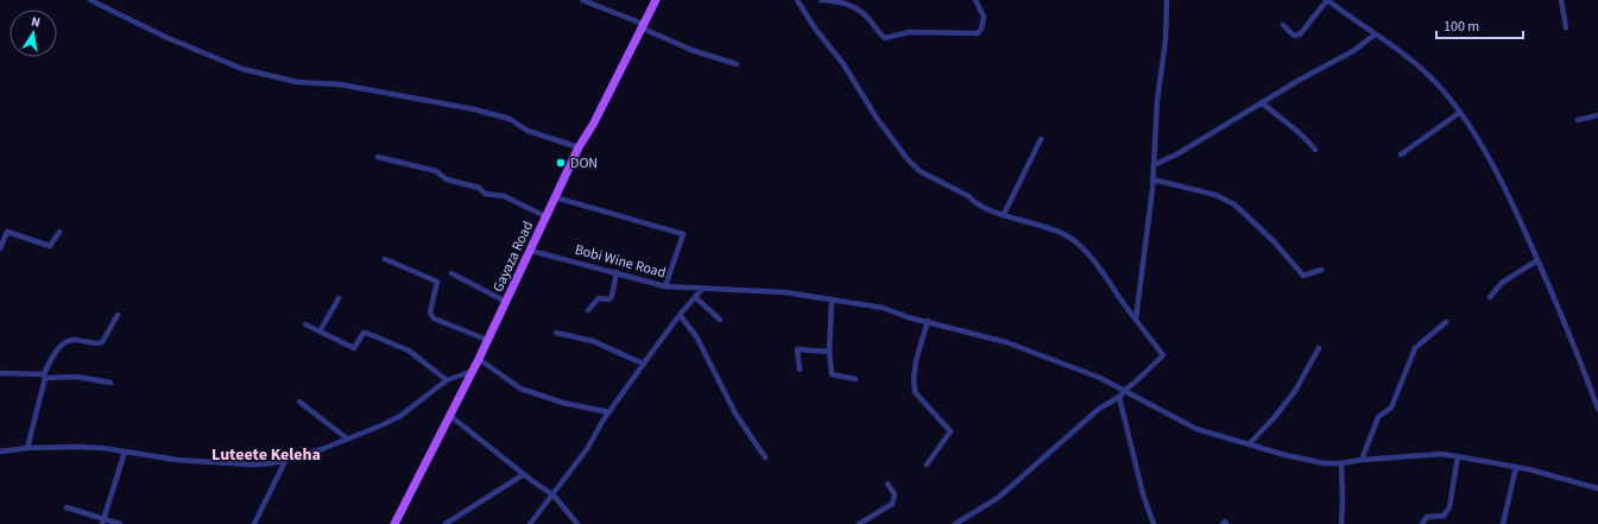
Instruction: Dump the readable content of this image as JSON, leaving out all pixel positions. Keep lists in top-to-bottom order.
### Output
{
  "streets": {
    "main road": ["Gayaza Road"],
    "street": ["Bobi Wine Road"]
  },
  "crossings": [
    ["Gayaza Road", "Bobi Wine Road"]
  ],
  "districts": ["Luteete Keleha"],
  "places": ["DON"],
  "scale_bar": "100 m",
  "north": "top"
}
